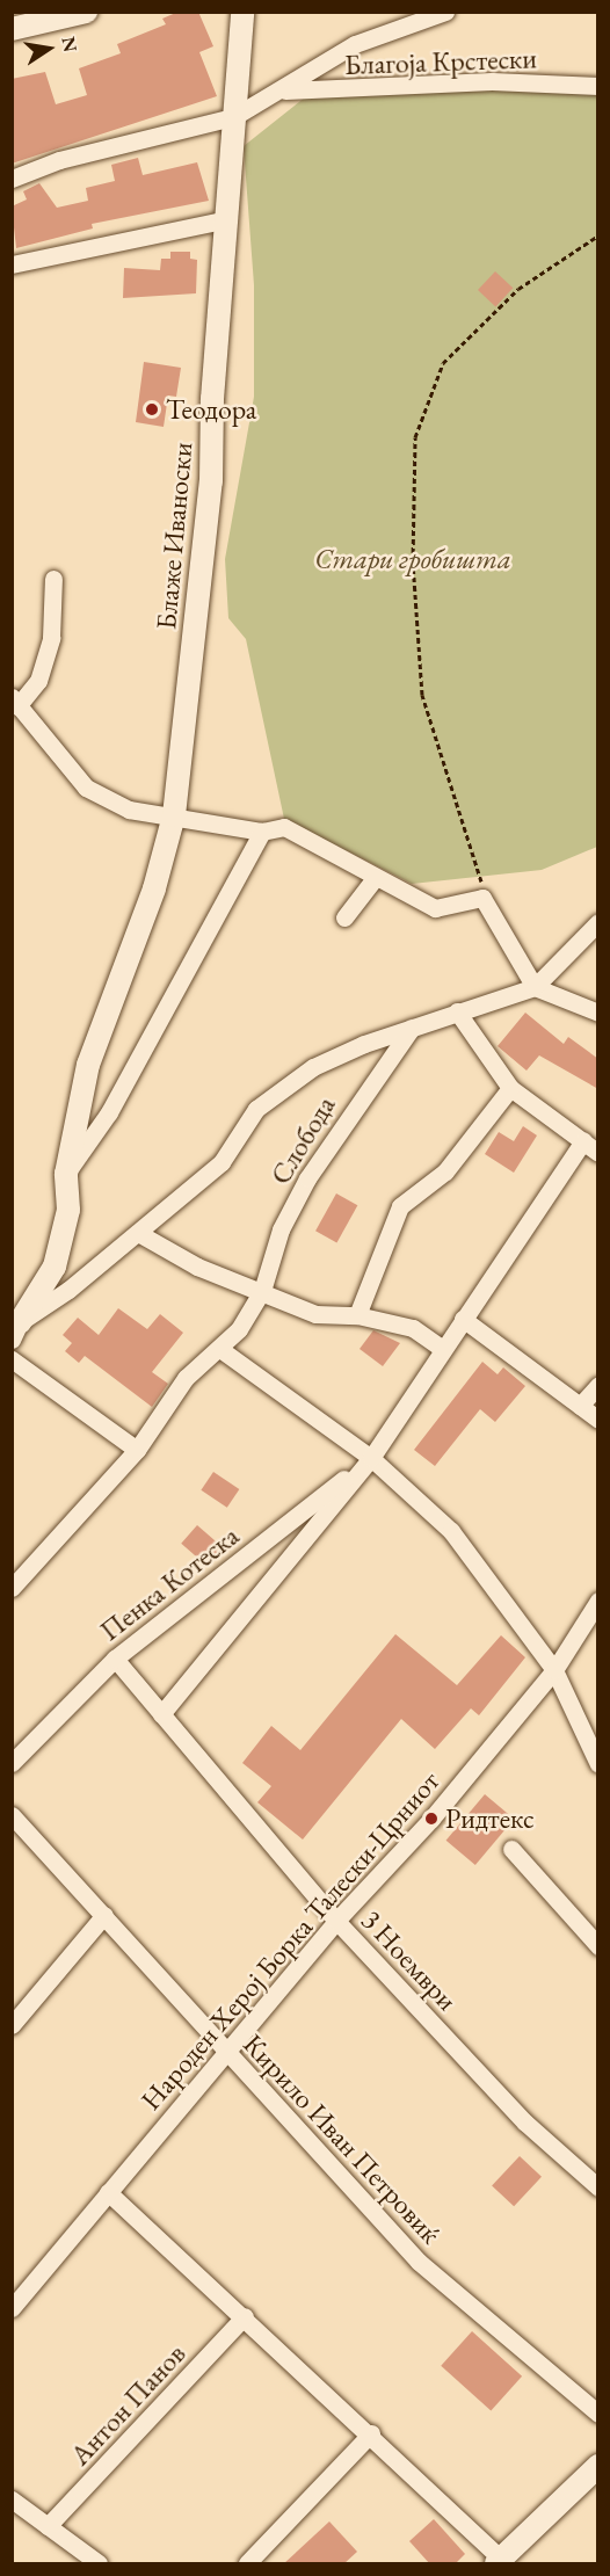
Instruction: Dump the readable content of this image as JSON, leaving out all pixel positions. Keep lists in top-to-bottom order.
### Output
{
  "streets": {
    "street": [
      "Благоја Крстески",
      "Блаже Иваноски",
      "Слобода",
      "Пенка Котеска",
      "Народен Херој Борка Талески-Црниот",
      "3 Ноември",
      "Кирило Иван Петровиќ",
      "Антон Панов"
    ]
  },
  "crossings": [
    ["Пенка Котеска", "3 Ноември"],
    ["Народен Херој Борка Талески-Црниот", "3 Ноември"],
    ["Народен Херој Борка Талески-Црниот", "Кирило Иван Петровиќ"]
  ],
  "parks": ["Стари гробишта"],
  "places": ["Теодора", "Ридтекс"],
  "north": "right"
}
